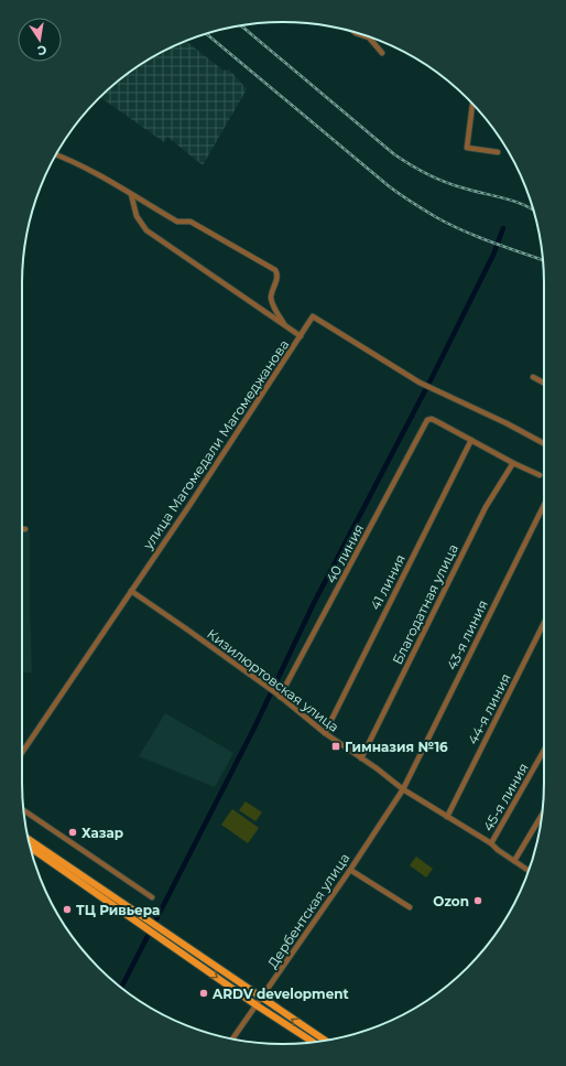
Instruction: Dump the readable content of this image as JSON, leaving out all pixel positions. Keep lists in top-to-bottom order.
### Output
{
  "streets": {
    "street": [
      "улица Магомедали Магомеджановa",
      "40 линия",
      "41 линия",
      "Благодатная улица",
      "43-я линия",
      "Кизилюртовская улица",
      "44-я линия",
      "45-я линия",
      "Дербентская улица"
    ]
  },
  "crossings": [
    ["улица Магомедали Магомеджановa", "Кизилюртовская улица"],
    ["40 линия", "41 линия"],
    ["40 линия", "Кизилюртовская улица"],
    ["41 линия", "Кизилюртовская улица"],
    ["Благодатная улица", "Кизилюртовская улица"],
    ["43-я линия", "Кизилюртовская улица"],
    ["43-я линия", "Дербентская улица"],
    ["Кизилюртовская улица", "44-я линия"],
    ["Кизилюртовская улица", "45-я линия"],
    ["Кизилюртовская улица", "Дербентская улица"]
  ],
  "places": {
    "transit": ["Гимназия №16"],
    "other": [
      "Хазар",
      "Ozon",
      "ТЦ Ривьера",
      "ARDV development"
    ]
  },
  "north": "bottom"
}
